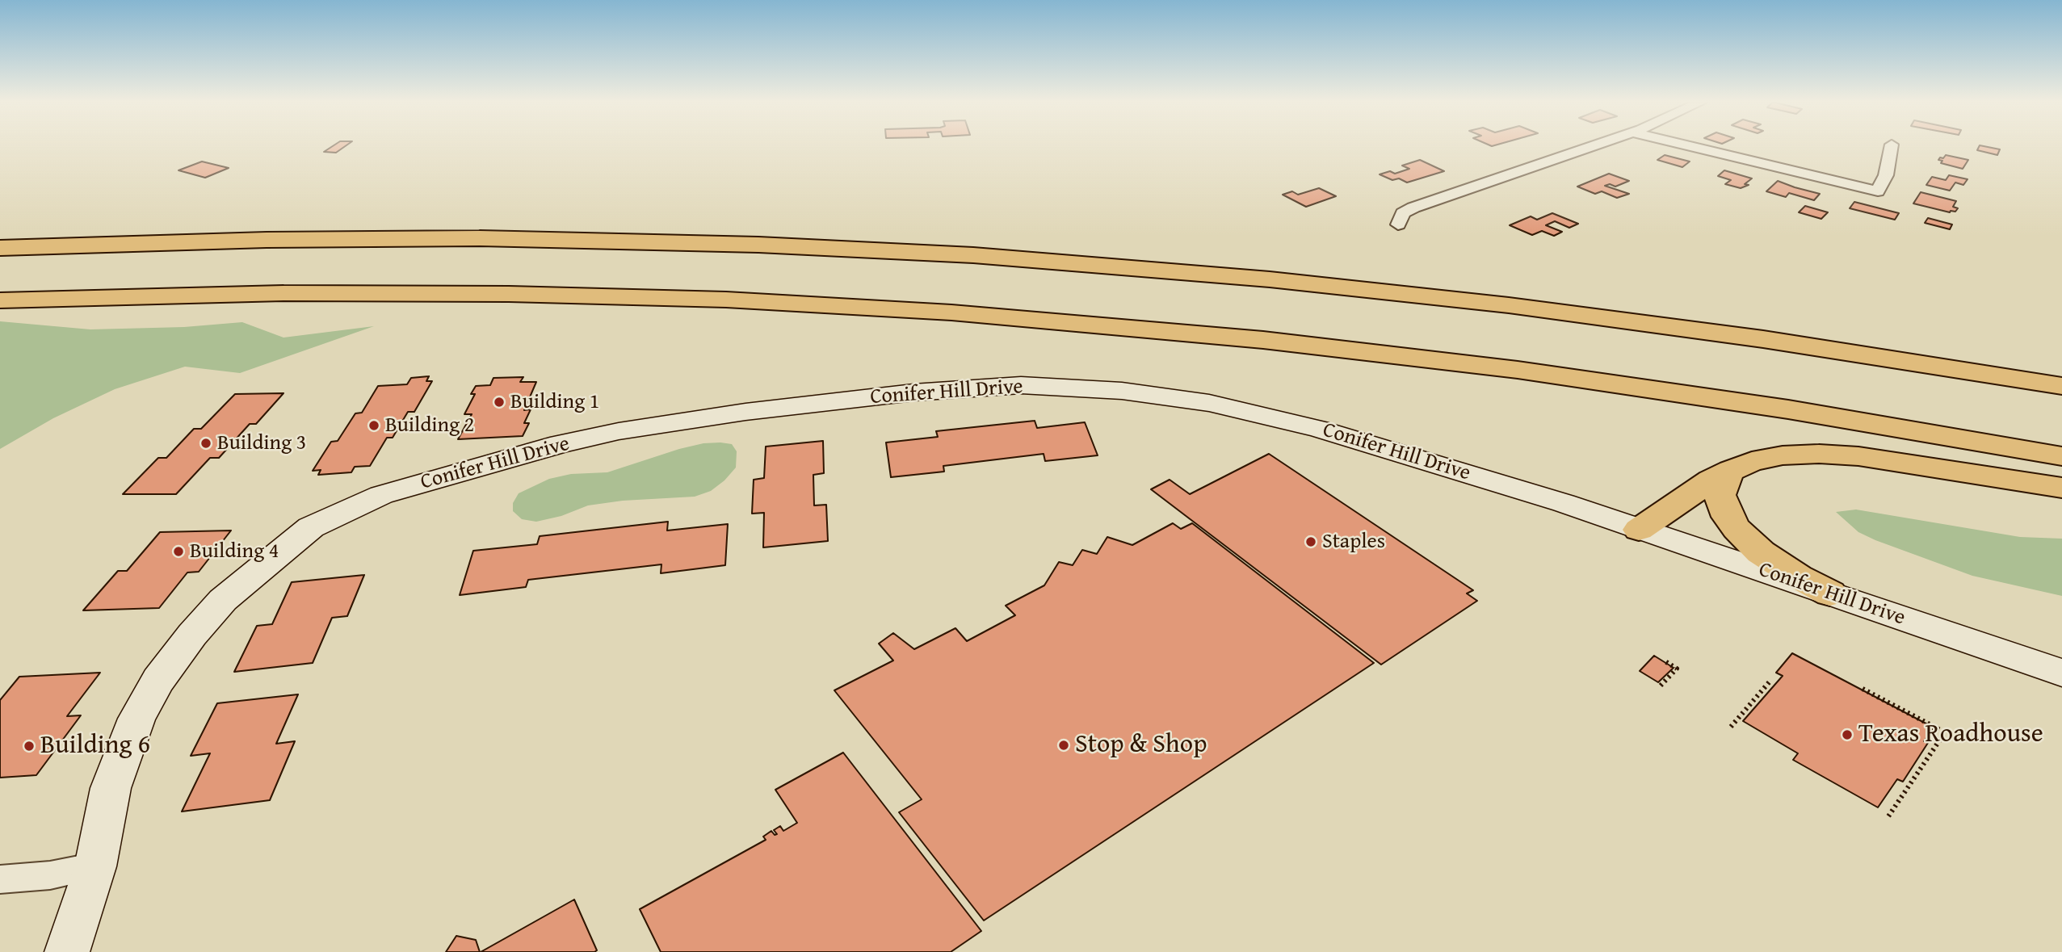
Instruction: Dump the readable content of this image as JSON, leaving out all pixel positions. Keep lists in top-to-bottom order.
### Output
{
  "streets": {
    "street": ["Conifer Hill Drive"]
  },
  "places": [
    "Building 1",
    "Building 2",
    "Building 3",
    "Staples",
    "Building 4",
    "Texas Roadhouse",
    "Stop & Shop",
    "Building 6"
  ]
}
